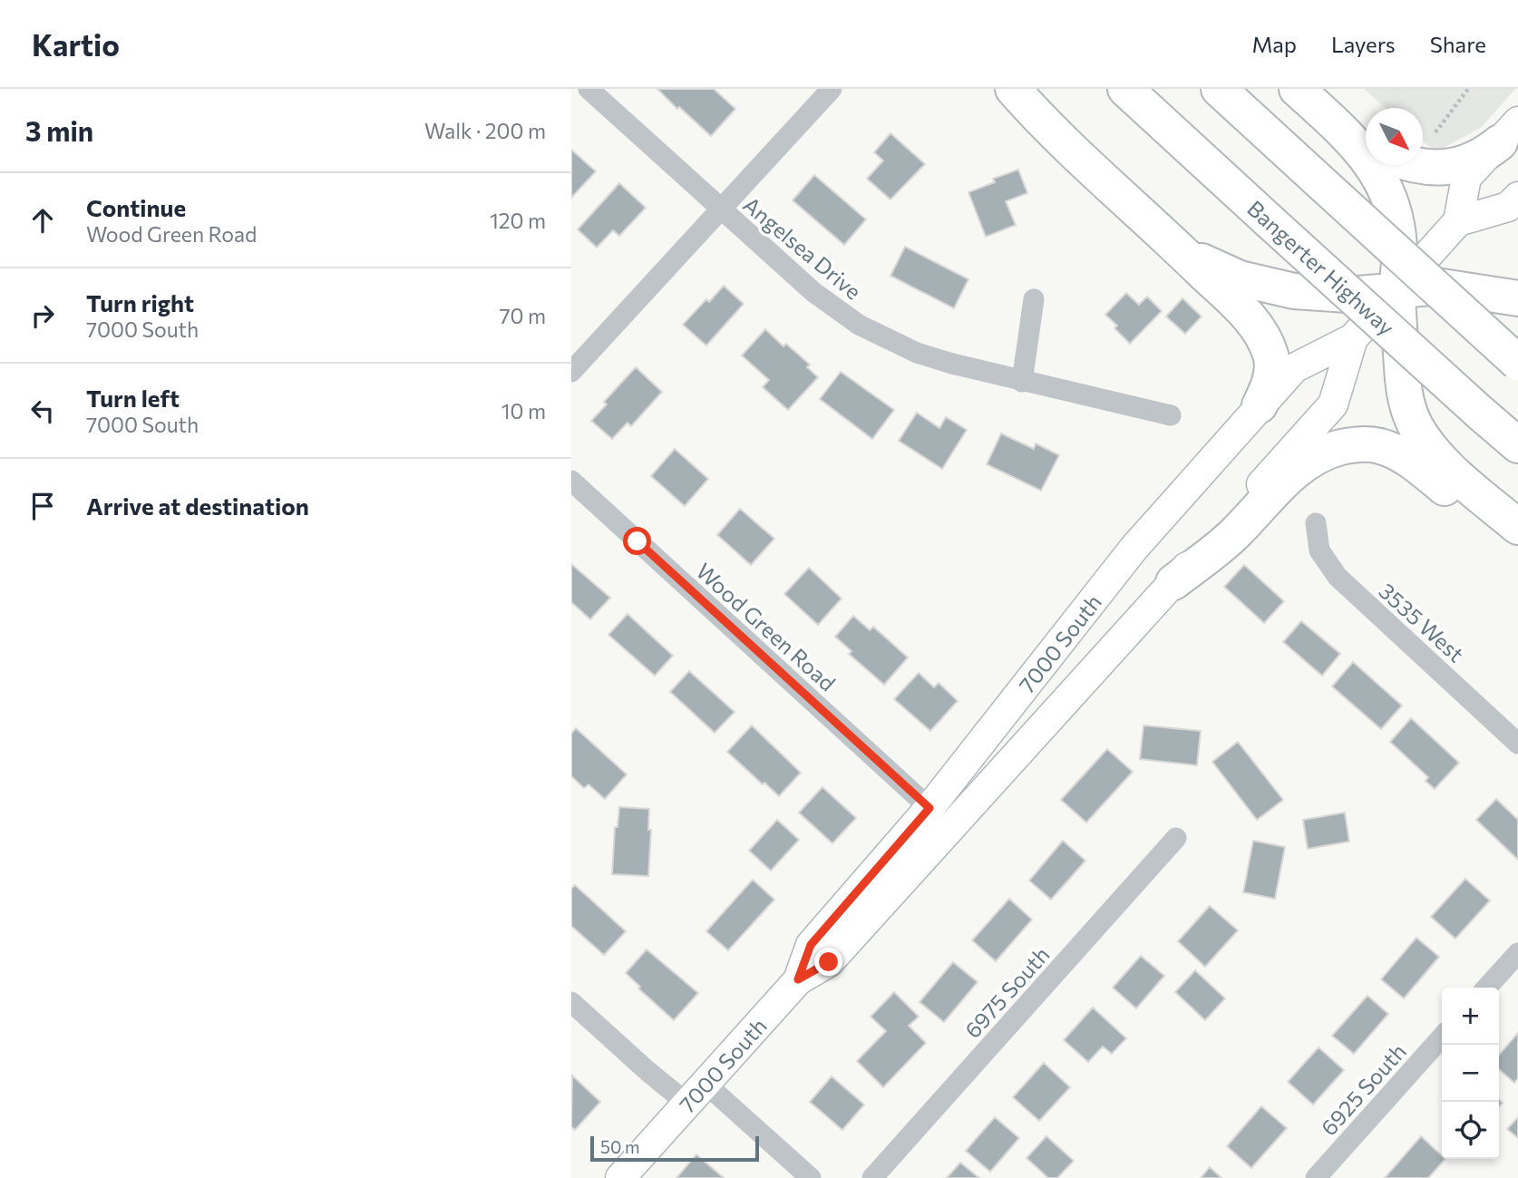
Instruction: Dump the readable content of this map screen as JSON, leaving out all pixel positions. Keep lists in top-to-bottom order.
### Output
{
  "streets": {
    "highway": ["Bangerter Highway"],
    "main road": ["7000 South"],
    "street": [
      "Angelsea Drive",
      "3535 West",
      "Wood Green Road",
      "6975 South",
      "6925 South"
    ]
  },
  "crossings": [
    ["Wood Green Road", "7000 South"]
  ],
  "scale_bar": "50 m",
  "north": "bottom right",
  "page": {
    "header": "Kartio",
    "nav": ["Map", "Layers", "Share"],
    "heading": ["3 min", "Walk · 200 m"],
    "list": [
      ["Continue", "Wood Green Road", "120 m"],
      ["Turn right", "7000 South", "70 m"],
      ["Turn left", "7000 South", "10 m"],
      "Arrive at destination"
    ],
    "map_buttons": ["+", "−"],
    "scale": "50 m"
  }
}
